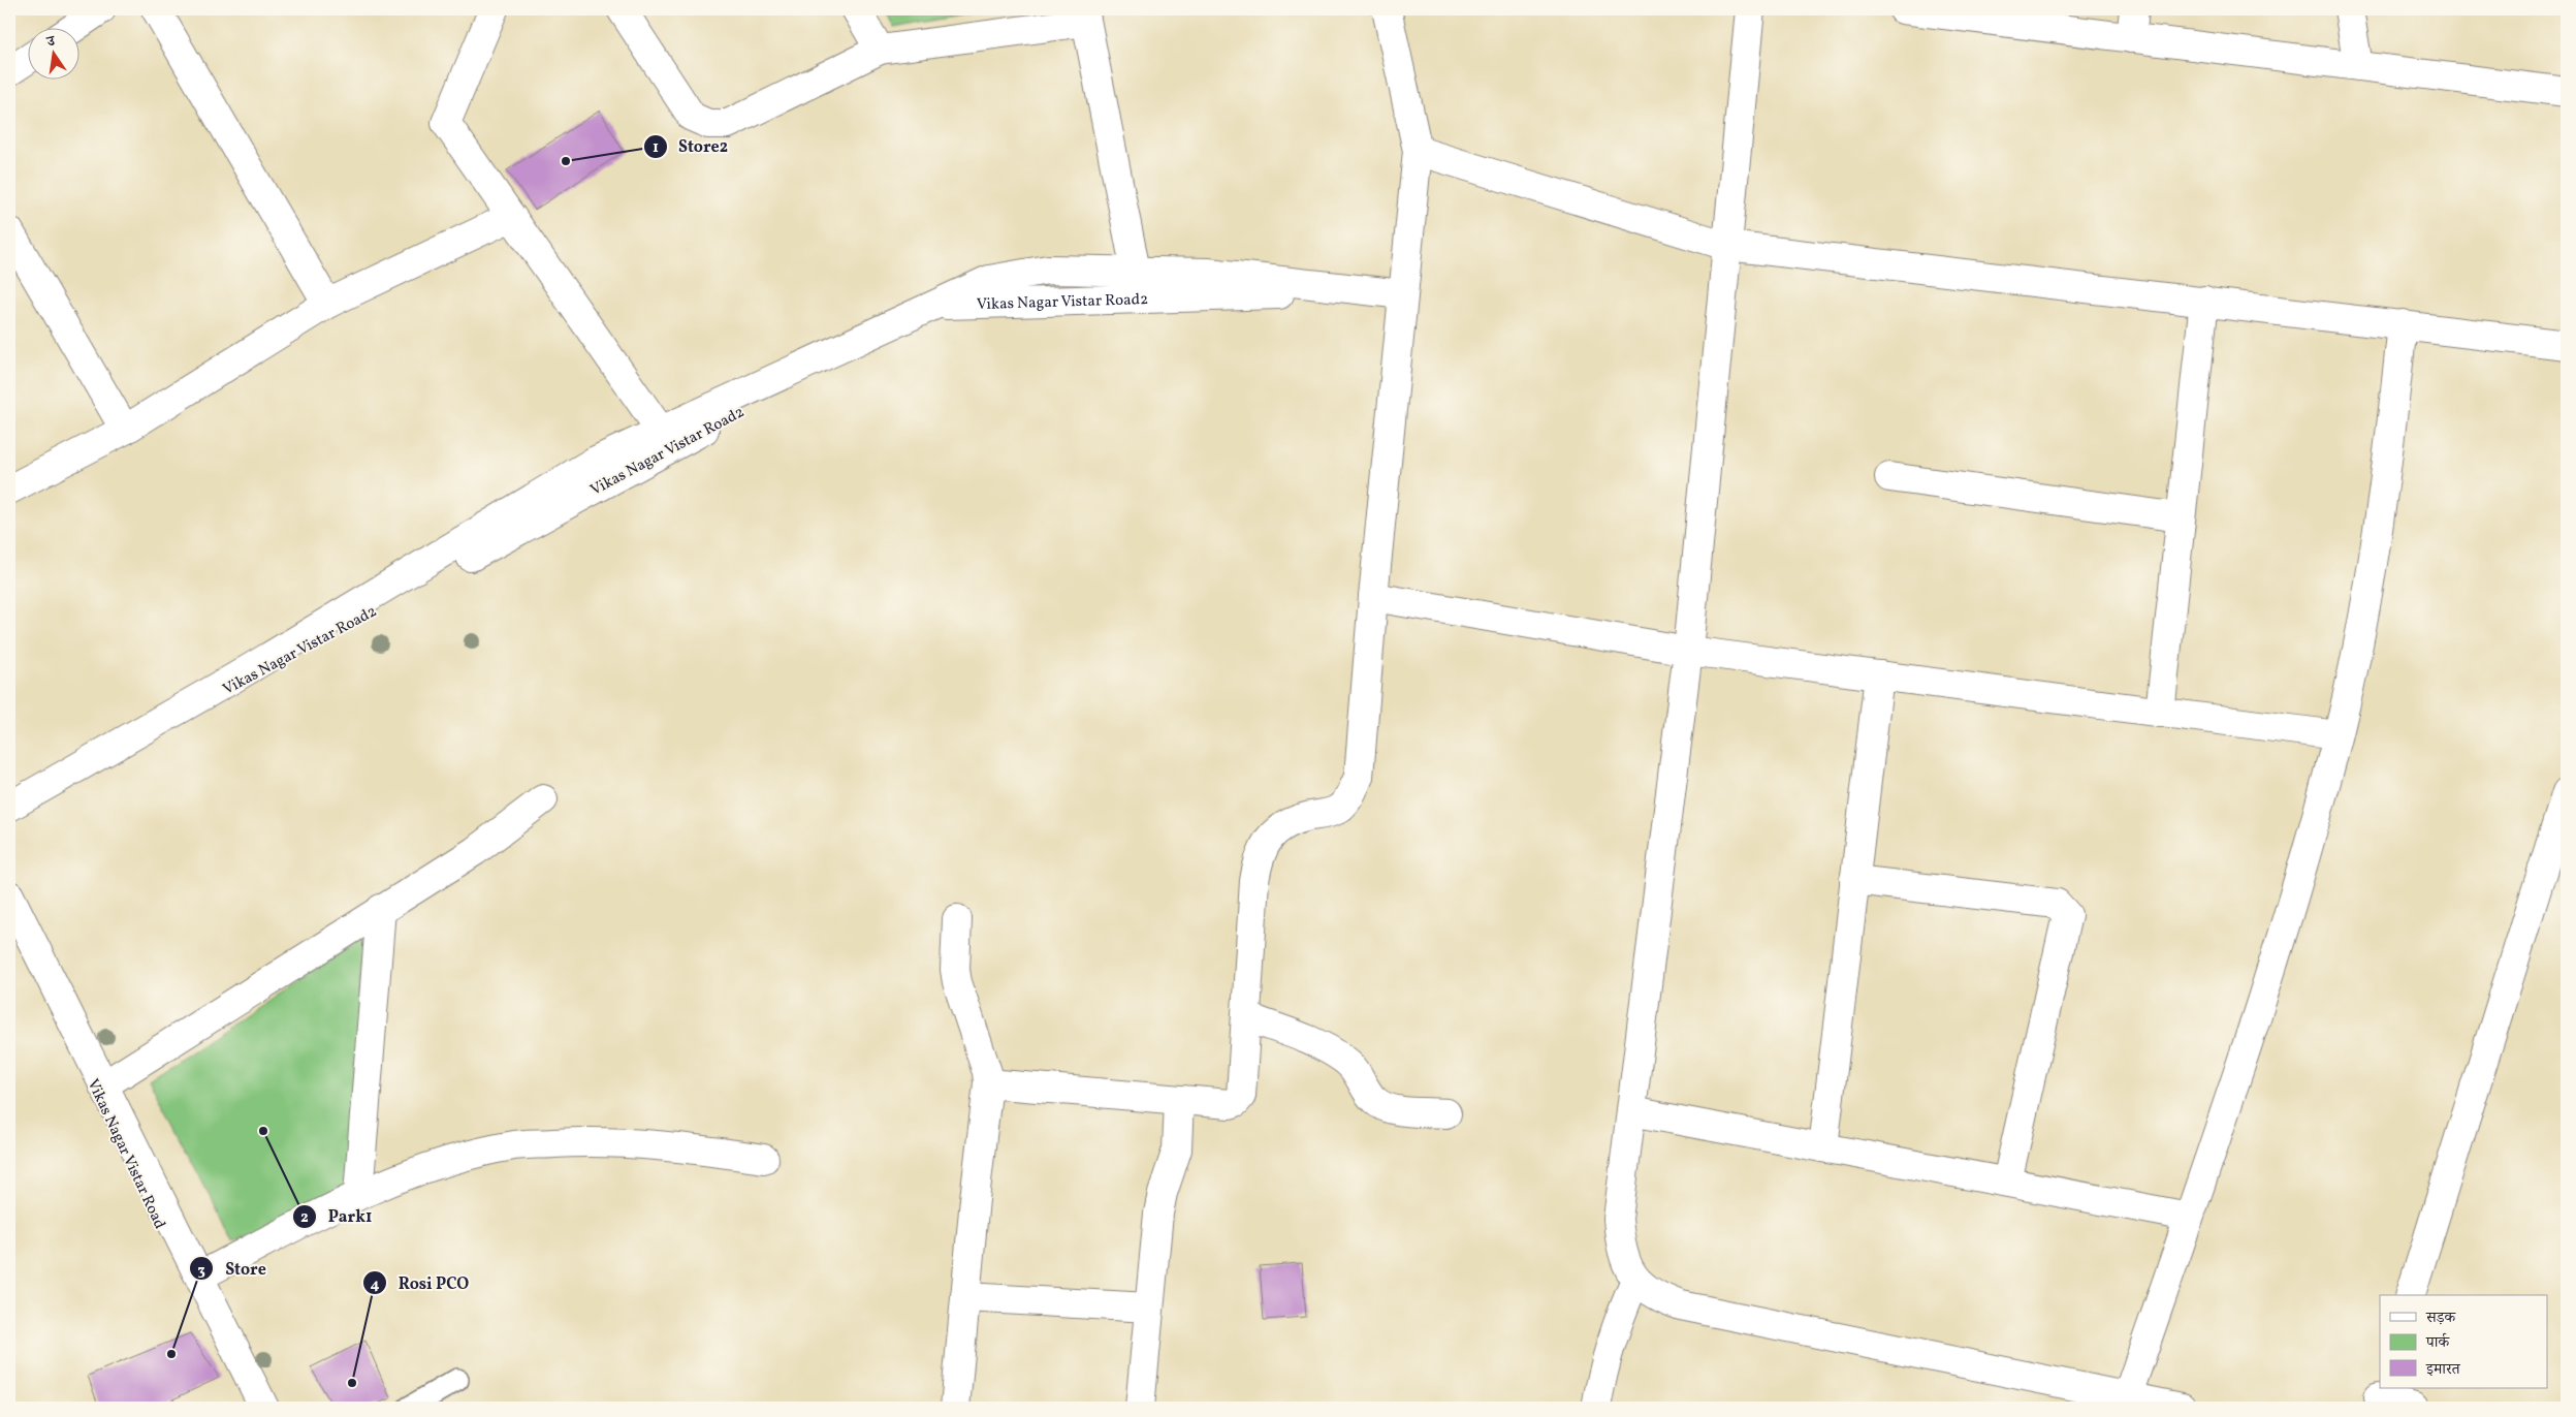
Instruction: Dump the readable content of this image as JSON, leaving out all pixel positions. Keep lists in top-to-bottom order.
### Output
{
  "streets": {
    "street": ["Vikas Nagar Vistar Road2", "Vikas Nagar Vistar Road"]
  },
  "places": [
    "Store2",
    "Park1",
    "Store",
    "Rosi PCO"
  ],
  "legend": ["सड़क", "पार्क", "इमारत"],
  "north": "top"
}
